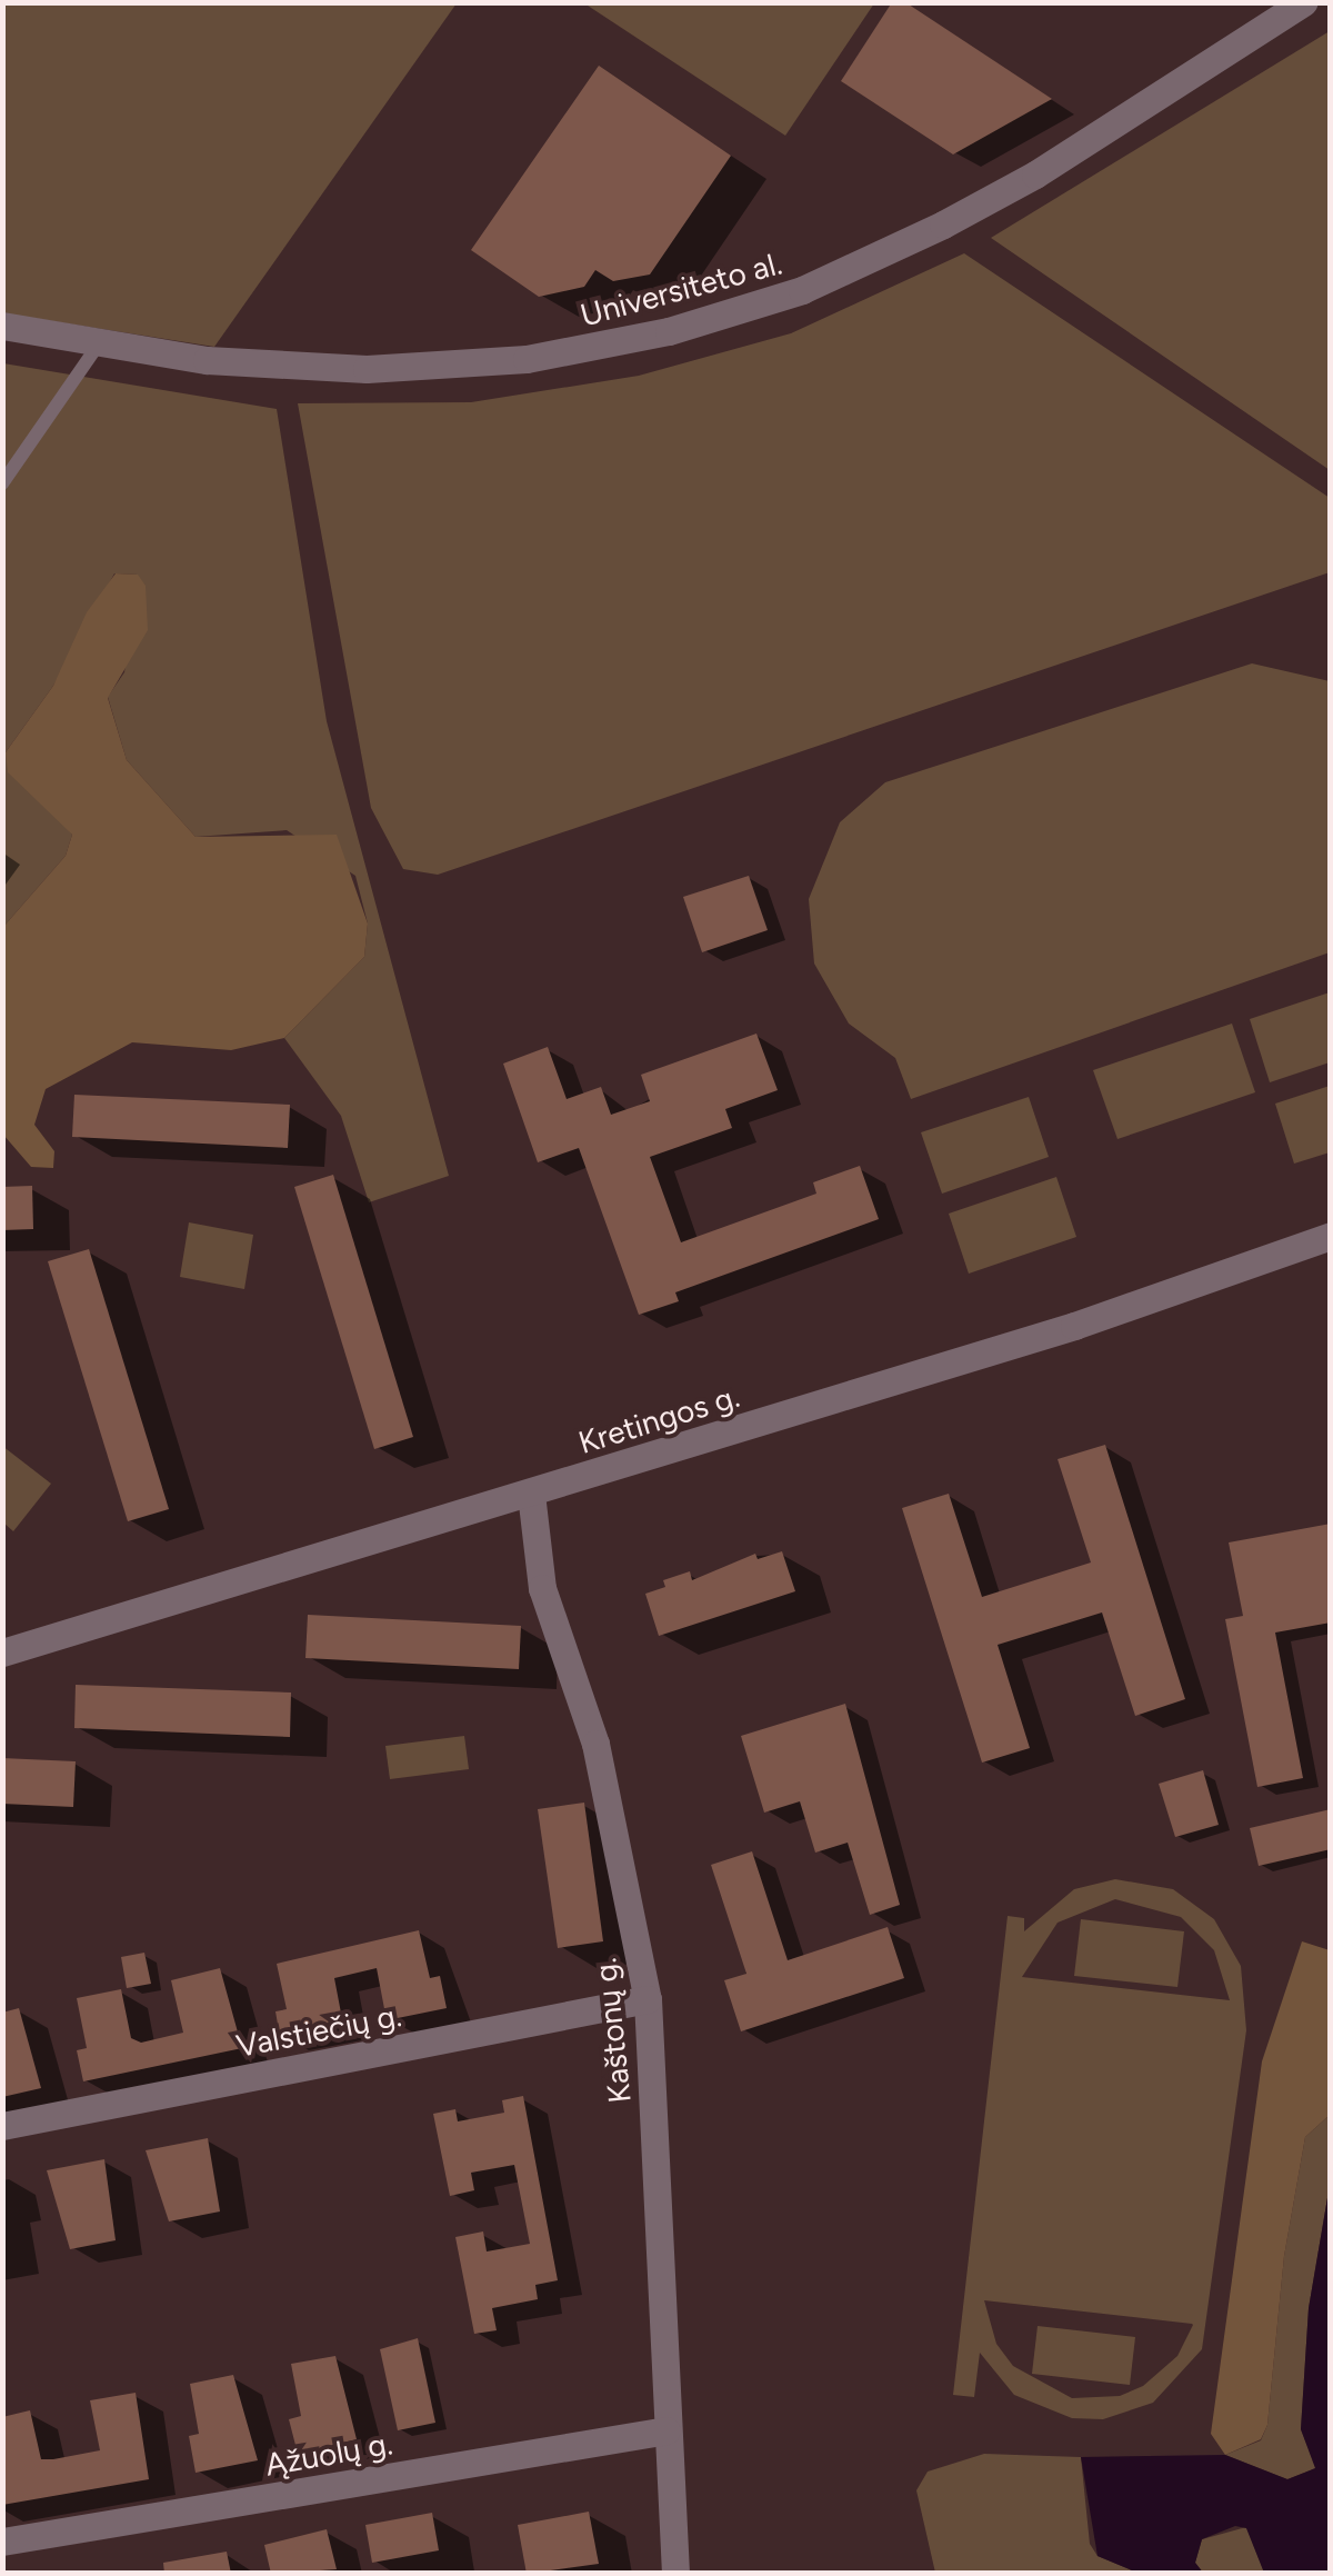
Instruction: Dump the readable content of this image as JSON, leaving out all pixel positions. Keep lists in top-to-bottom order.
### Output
{
  "streets": {
    "street": [
      "Universiteto al.",
      "Kretingos g.",
      "Valstiečių g.",
      "Kaštonų g.",
      "Ąžuolų g."
    ]
  },
  "crossings": [
    ["Kretingos g.", "Kaštonų g."],
    ["Valstiečių g.", "Kaštonų g."],
    ["Kaštonų g.", "Ąžuolų g."]
  ]
}
